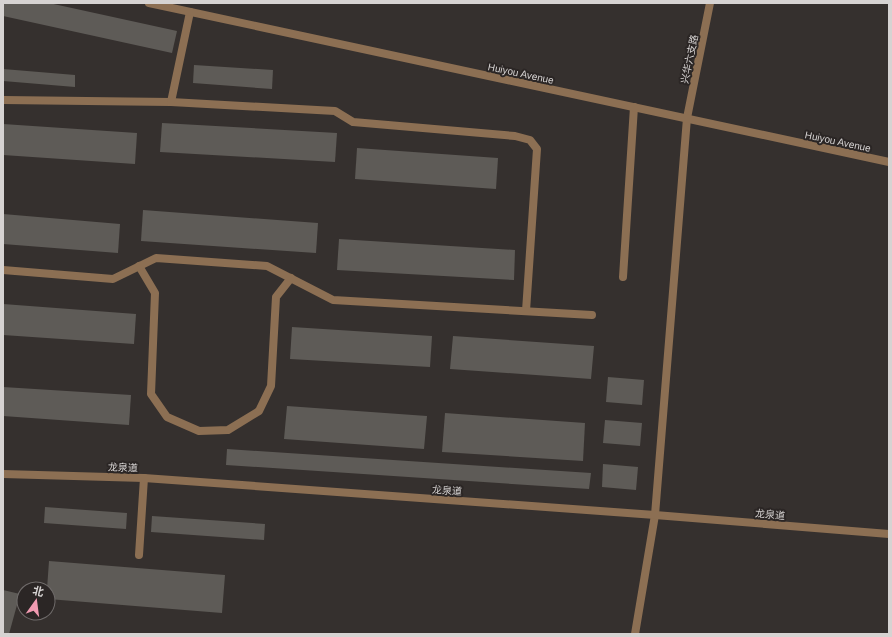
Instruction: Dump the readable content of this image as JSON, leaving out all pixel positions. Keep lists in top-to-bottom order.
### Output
{
  "streets": {
    "street": ["兴华六支路", "Huiyou Avenue", "龙泉道"]
  },
  "crossings": [
    ["兴华六支路", "Huiyou Avenue"],
    ["兴华六支路", "龙泉道"]
  ],
  "north": "top"
}
